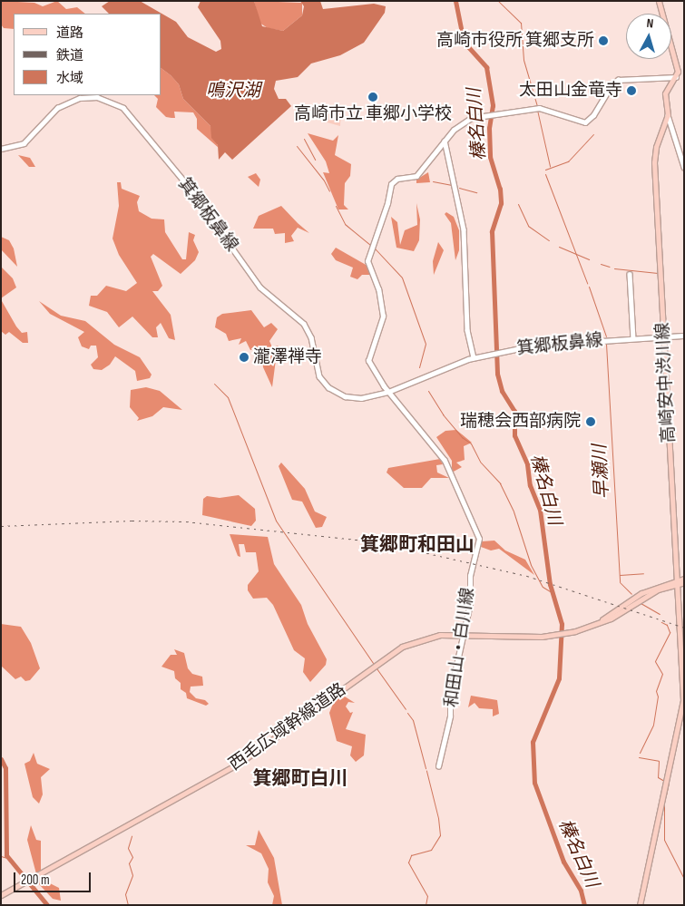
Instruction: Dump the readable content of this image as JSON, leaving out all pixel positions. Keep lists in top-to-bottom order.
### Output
{
  "streets": {
    "main road": [
      "箕郷板鼻線",
      "高崎安中渋川線",
      "和田山・白川線",
      "西毛広域幹線道路"
    ]
  },
  "crossings": [
    ["箕郷板鼻線", "高崎安中渋川線"],
    ["箕郷板鼻線", "和田山・白川線"],
    ["高崎安中渋川線", "西毛広域幹線道路"],
    ["和田山・白川線", "西毛広域幹線道路"]
  ],
  "districts": ["箕郷町和田山", "箕郷町白川"],
  "water": ["鳴沢湖", "榛名白川", "早瀬川"],
  "places": [
    "高崎市役所 箕郷支所",
    "太田山金竜寺",
    "高崎市立 車郷小学校",
    "瀧澤禅寺",
    "瑞穂会西部病院"
  ],
  "legend": ["道路", "鉄道", "水域"],
  "scale_bar": "200 m",
  "north": "top"
}
